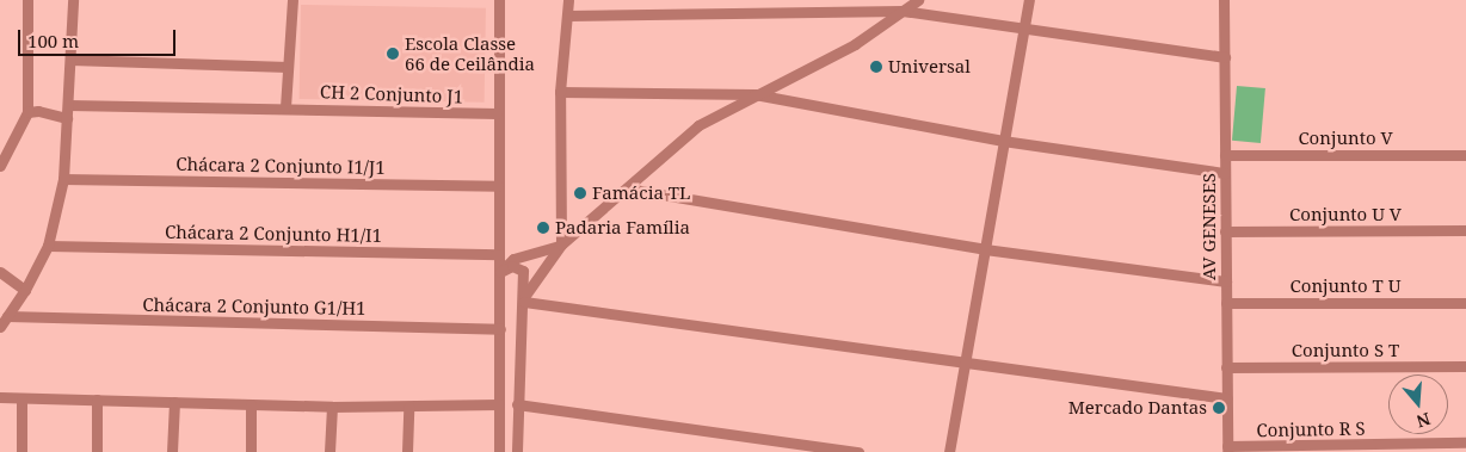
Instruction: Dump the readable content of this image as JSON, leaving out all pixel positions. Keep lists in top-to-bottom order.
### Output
{
  "streets": {
    "street": [
      "CH 2 Conjunto J1",
      "Conjunto V",
      "Chácara 2 Conjunto I1/J1",
      "Conjunto U V",
      "AV GENESES",
      "Chácara 2 Conjunto H1/I1",
      "Conjunto T U",
      "Chácara 2 Conjunto G1/H1",
      "Conjunto S T",
      "Conjunto R S"
    ]
  },
  "crossings": [
    ["Conjunto V", "AV GENESES"],
    ["Conjunto U V", "AV GENESES"],
    ["AV GENESES", "Conjunto T U"],
    ["AV GENESES", "Conjunto S T"],
    ["AV GENESES", "Conjunto R S"]
  ],
  "places": [
    "Escola Classe 66 de Ceilândia",
    "Universal",
    "Famácia TL",
    "Padaria Família",
    "Mercado Dantas"
  ],
  "scale_bar": "100 m",
  "north": "bottom"
}
